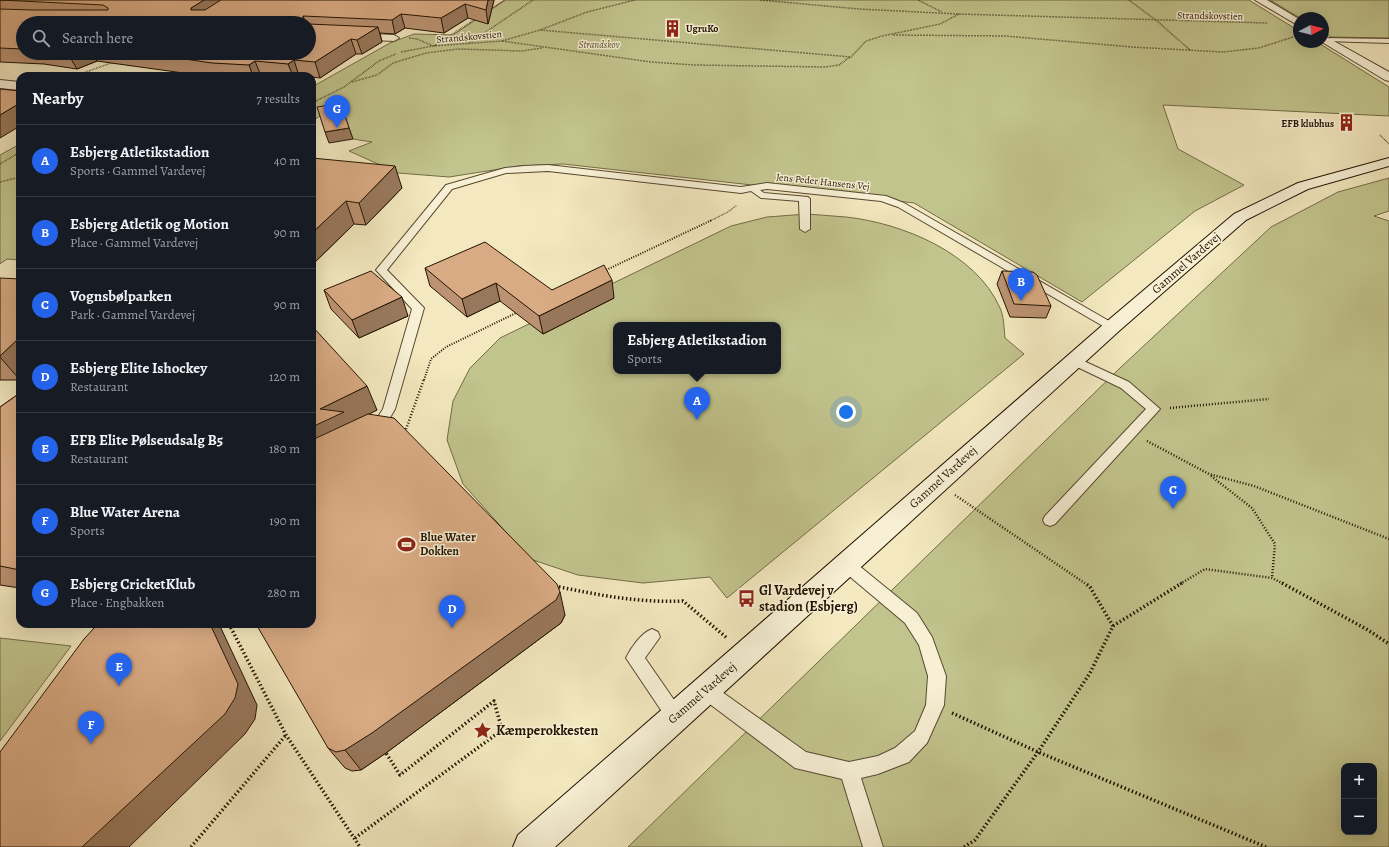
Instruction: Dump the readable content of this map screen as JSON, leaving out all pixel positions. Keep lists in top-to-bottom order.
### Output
{
  "streets": {
    "street": ["Gammel Vardevej"],
    "lane": ["Jens Peder Hansens Vej"],
    "path": ["Strandskovstien"]
  },
  "crossings": [
    ["Jens Peder Hansens Vej", "Gammel Vardevej"]
  ],
  "parks": ["Strandskov"],
  "places": {
    "building": ["UgruKo", "EFB klubhus"],
    "sports": ["Blue Water Dokken"],
    "bus stop": ["Gl Vardevej v stadion (Esbjerg)"],
    "place": ["Kæmperokkesten"]
  },
  "north": "right",
  "page": {
    "search": "Search here",
    "heading": ["Nearby", "7 results"],
    "pins": [
      "G",
      "B",
      "A",
      "C",
      "D",
      "E",
      "F"
    ],
    "list": [
      {
        "mark": "A",
        "name": "Esbjerg Atletikstadion",
        "note": "Sports · Gammel Vardevej",
        "value": "40 m"
      },
      {
        "mark": "B",
        "name": "Esbjerg Atletik og Motion",
        "note": "Place · Gammel Vardevej",
        "value": "90 m"
      },
      {
        "mark": "C",
        "name": "Vognsbølparken",
        "note": "Park · Gammel Vardevej",
        "value": "90 m"
      },
      {
        "mark": "D",
        "name": "Esbjerg Elite Ishockey",
        "note": "Restaurant",
        "value": "120 m"
      },
      {
        "mark": "E",
        "name": "EFB Elite Pølseudsalg B5",
        "note": "Restaurant",
        "value": "180 m"
      },
      {
        "mark": "F",
        "name": "Blue Water Arena",
        "note": "Sports",
        "value": "190 m"
      },
      {
        "mark": "G",
        "name": "Esbjerg CricketKlub",
        "note": "Place · Engbakken",
        "value": "280 m"
      }
    ],
    "popup": ["Esbjerg Atletikstadion", "Sports"],
    "map_buttons": ["+", "−"]
  }
}
